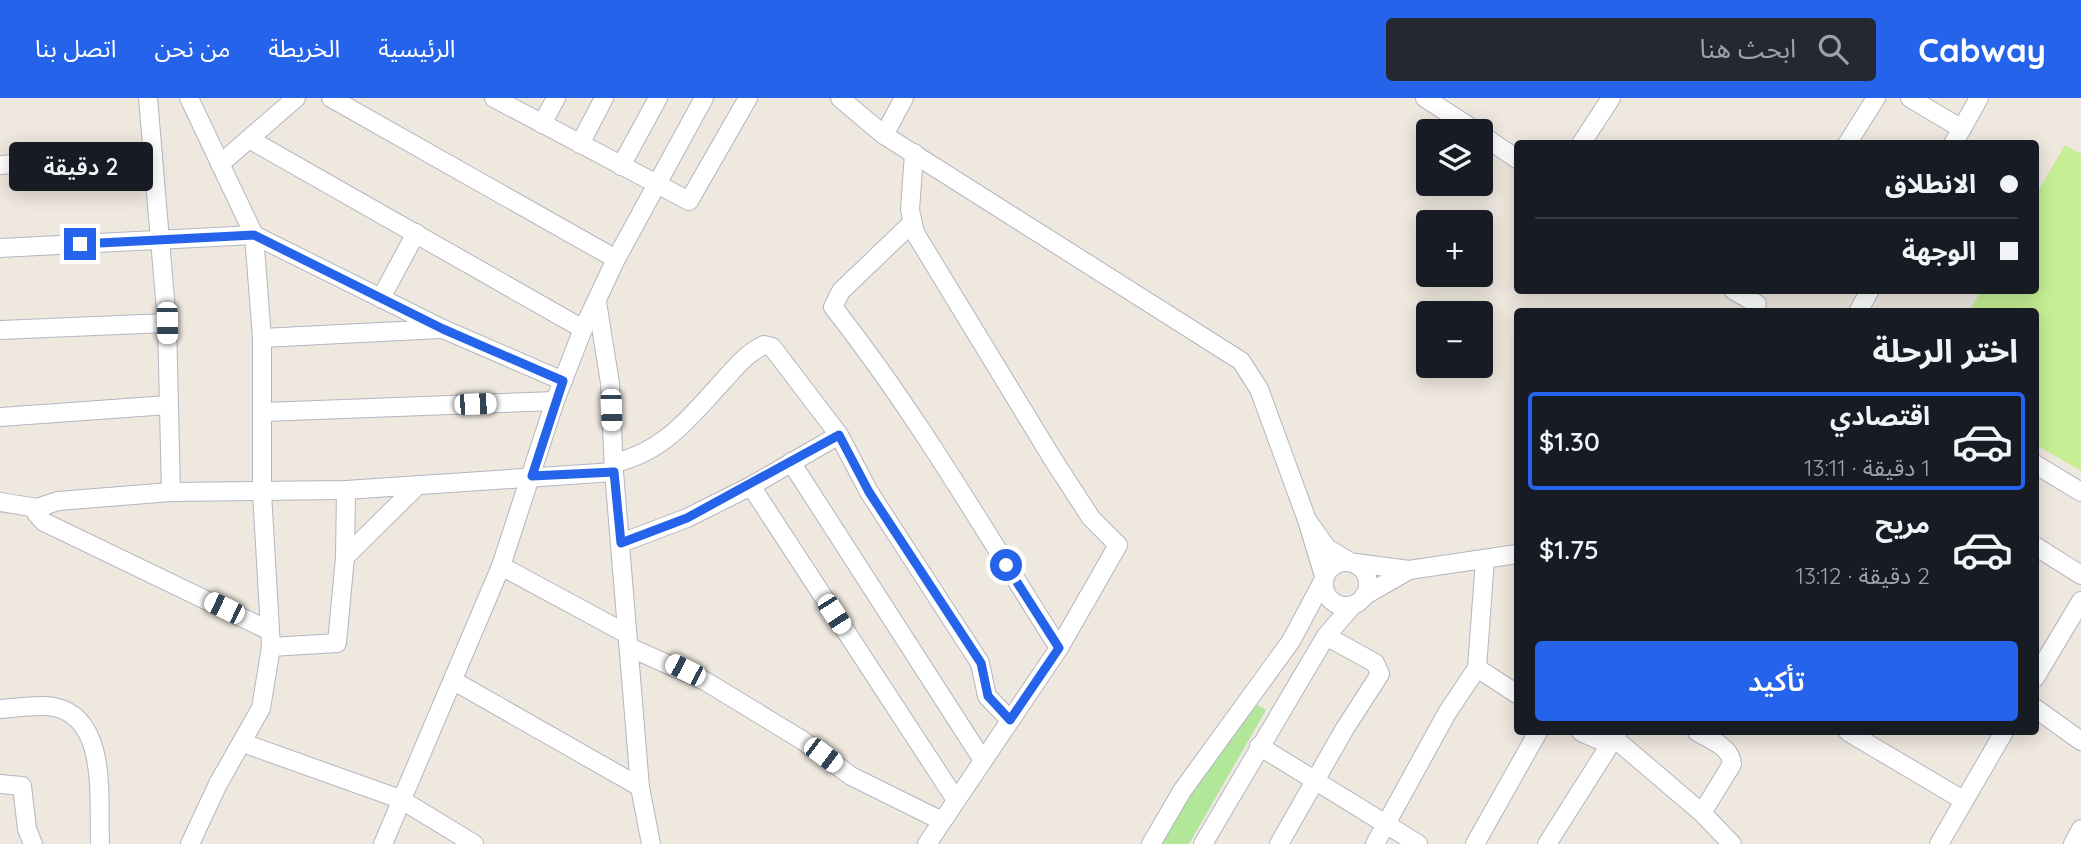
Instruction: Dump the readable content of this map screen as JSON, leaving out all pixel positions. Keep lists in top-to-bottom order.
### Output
{
  "page": {
    "header": "Cabway",
    "search": "ابحث هنا",
    "nav": [
      "الرئيسية",
      "الخريطة",
      "من نحن",
      "اتصل بنا"
    ],
    "map_buttons": ["+", "−"],
    "banner": ["الانطلاق", "الوجهة"],
    "bubble": "2 دقيقة",
    "heading": "اختر الرحلة",
    "list": [
      {
        "name": "اقتصادي",
        "note": "1 دقيقة · 13:11",
        "value": "$1.30"
      },
      {
        "name": "مريح",
        "note": "2 دقيقة · 13:12",
        "value": "$1.75"
      }
    ],
    "buttons": "تأكيد"
  }
}
